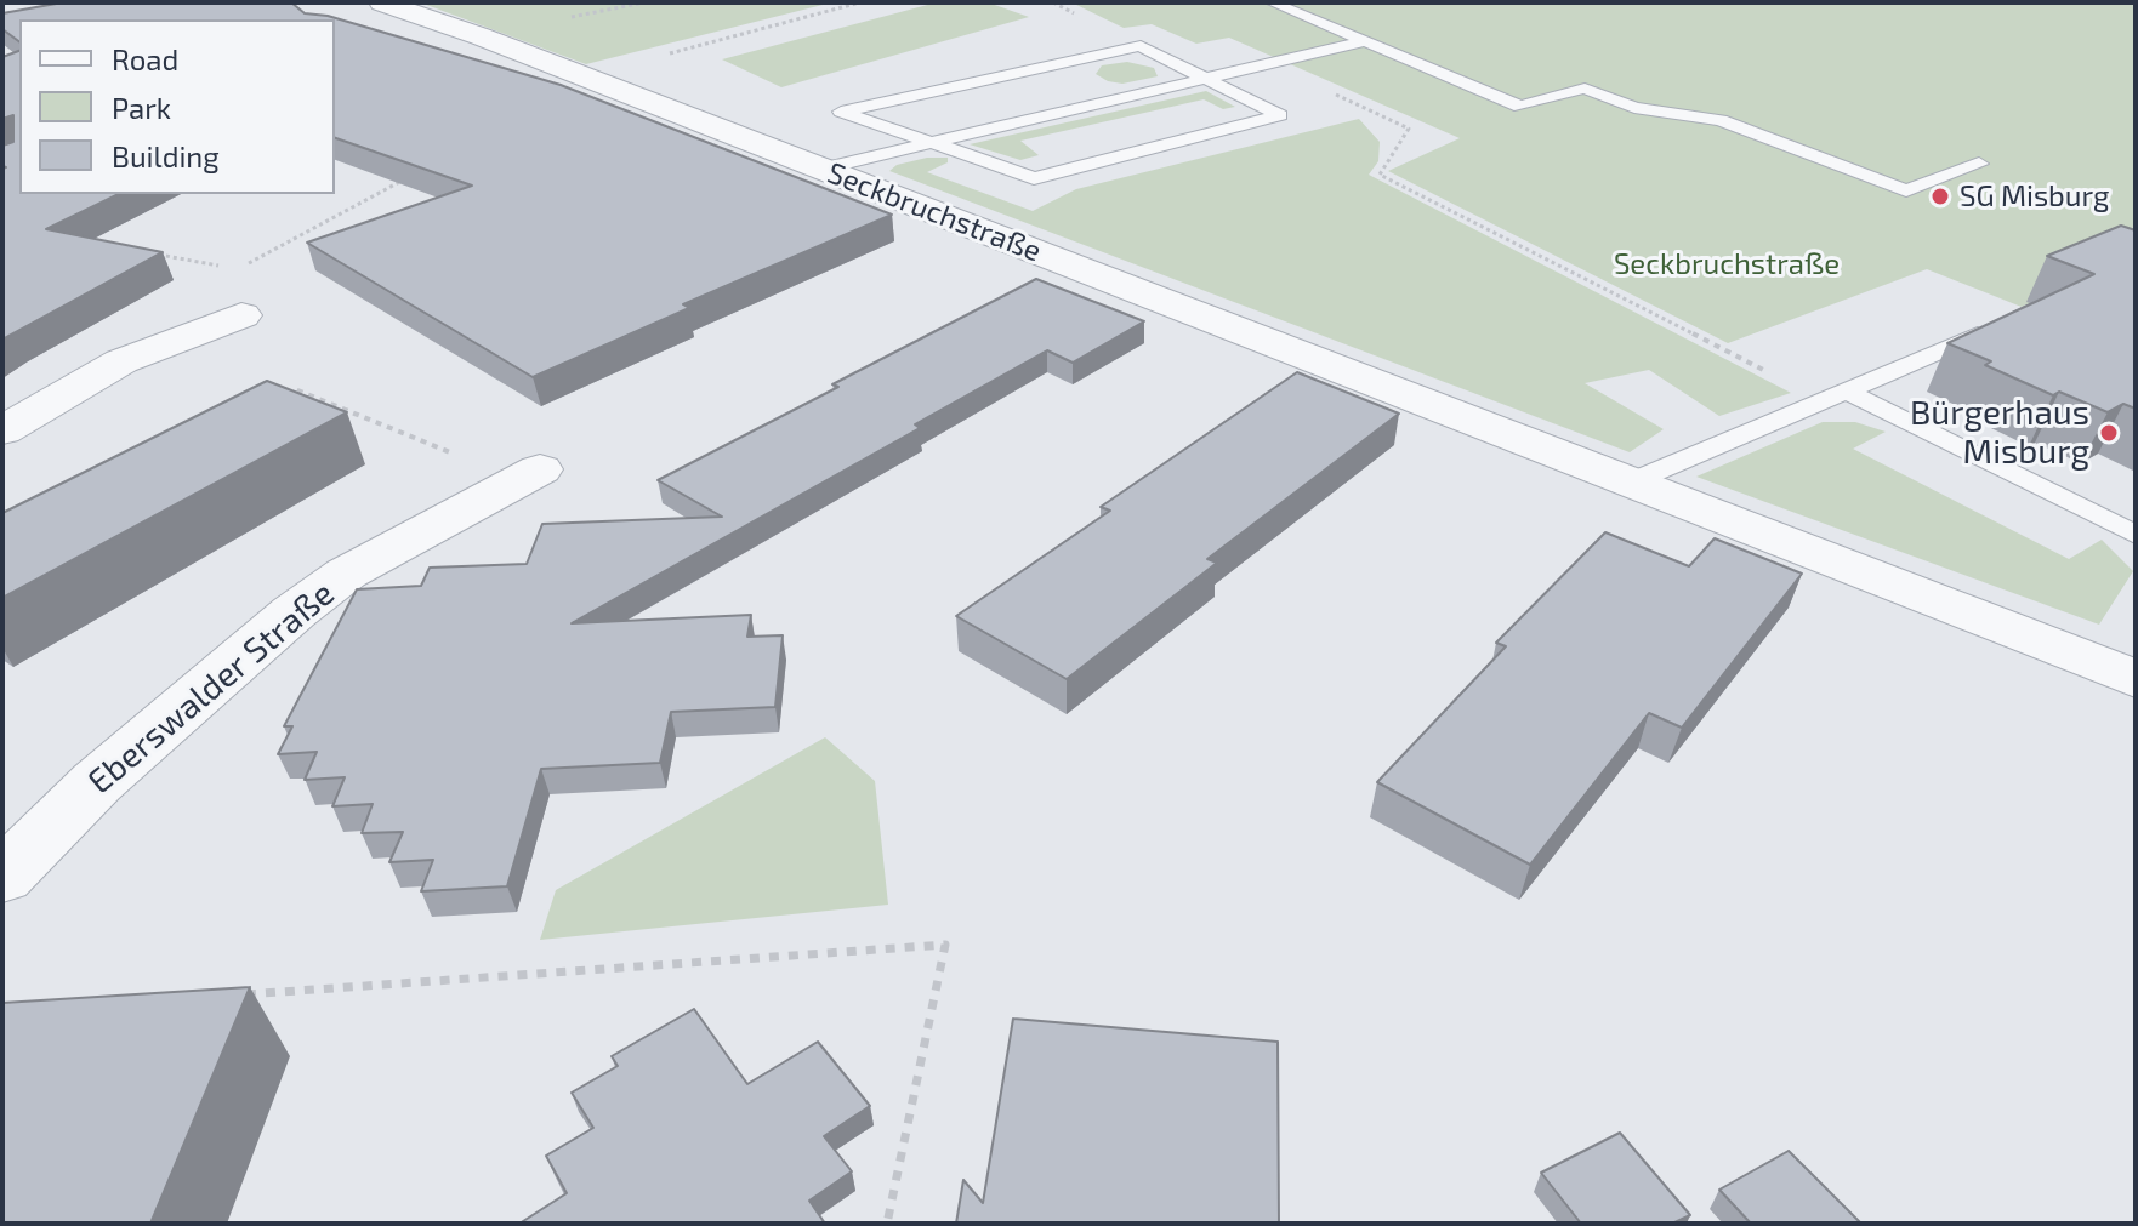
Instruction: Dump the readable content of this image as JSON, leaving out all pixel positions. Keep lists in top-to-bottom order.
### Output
{
  "streets": {
    "street": ["Seckbruchstraße", "Eberswalder Straße"]
  },
  "parks": ["Seckbruchstraße"],
  "places": ["SG Misburg", "Bürgerhaus Misburg"],
  "legend": ["Road", "Park", "Building"]
}
